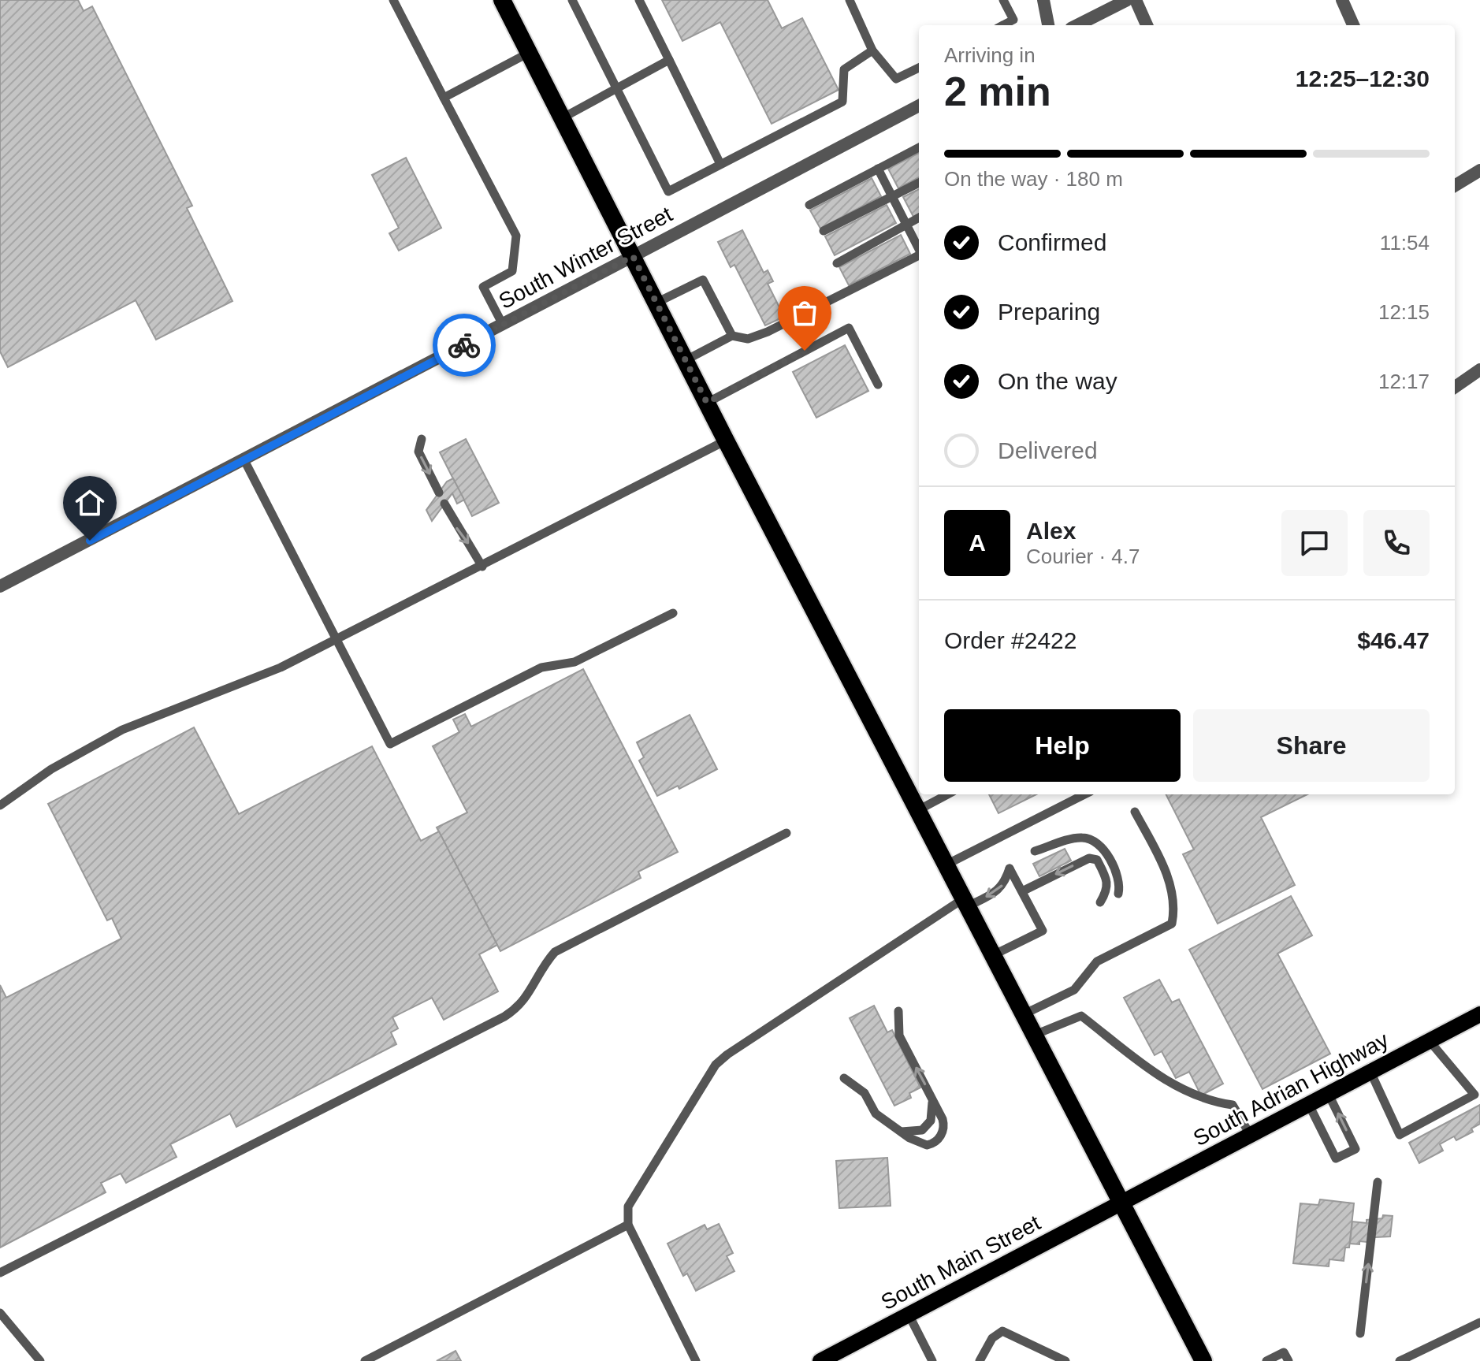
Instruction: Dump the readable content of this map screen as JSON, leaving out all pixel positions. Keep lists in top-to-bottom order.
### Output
{
  "streets": {
    "main road": ["South Adrian Highway", "South Main Street"],
    "street": ["South Winter Street"]
  },
  "crossings": [
    ["South Adrian Highway", "South Main Street"]
  ],
  "page": {
    "heading": ["2 min", "Arriving in", "12:25–12:30"],
    "panel": [
      "Alex",
      "Courier · 4.7",
      "Order #2422",
      "$46.47"
    ],
    "bar": "On the way · 180 m",
    "list": [
      ["Confirmed", "11:54"],
      ["Preparing", "12:15"],
      ["On the way", "12:17"],
      "Delivered"
    ],
    "round": "A",
    "buttons": ["Help", "Share"]
  }
}
